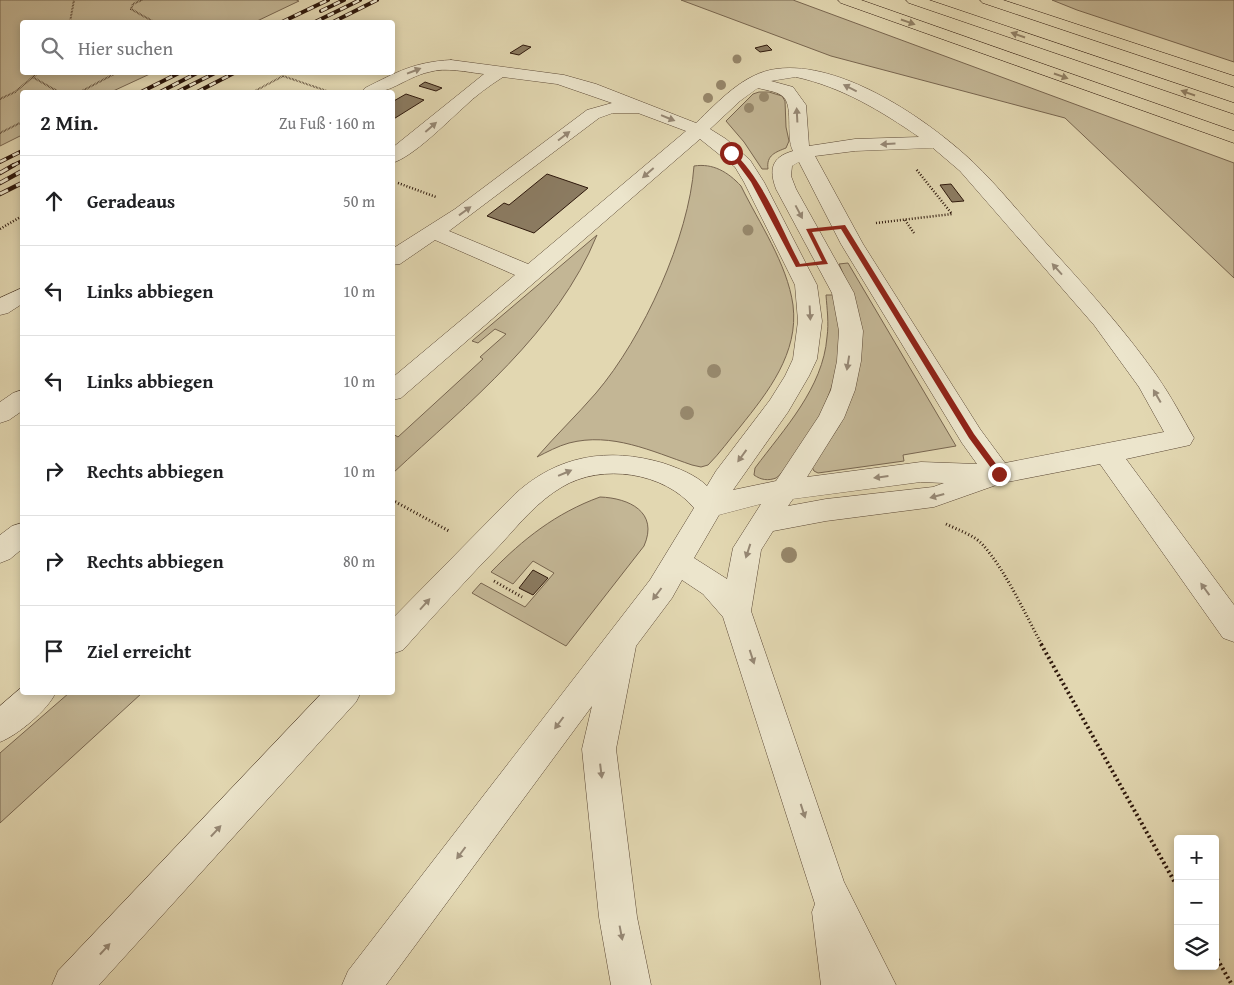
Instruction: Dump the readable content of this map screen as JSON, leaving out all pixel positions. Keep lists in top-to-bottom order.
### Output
{
  "page": {
    "search": "Hier suchen",
    "heading": ["2 Min.", "Zu Fuß · 160 m"],
    "list": [
      ["Geradeaus", "50 m"],
      ["Links abbiegen", "10 m"],
      ["Links abbiegen", "10 m"],
      ["Rechts abbiegen", "10 m"],
      ["Rechts abbiegen", "80 m"],
      "Ziel erreicht"
    ],
    "map_buttons": ["+", "−"]
  }
}
